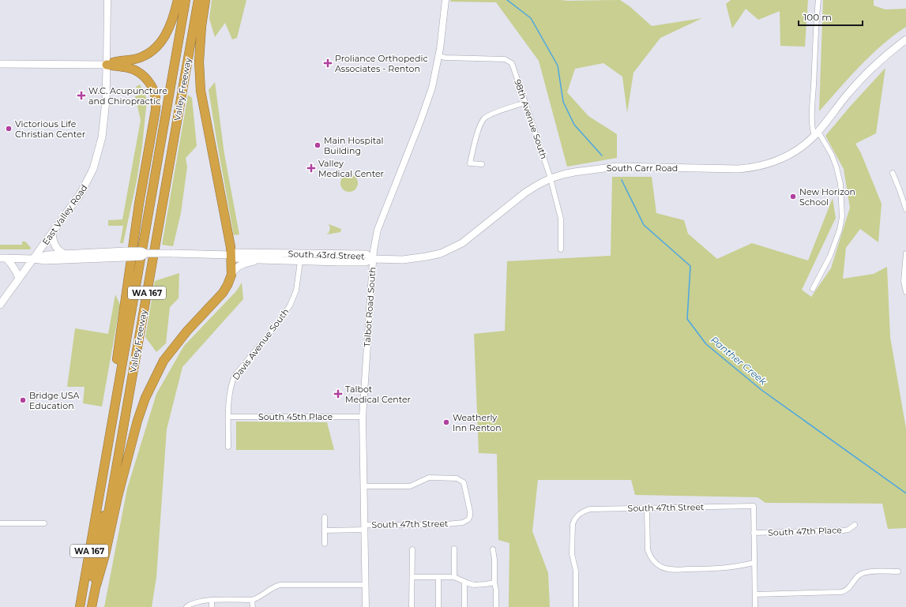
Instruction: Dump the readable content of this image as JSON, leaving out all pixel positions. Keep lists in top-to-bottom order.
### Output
{
  "streets": {
    "highway": ["Valley Freeway", "WA 167"],
    "main road": ["South Carr Road", "East Valley Road", "South 43rd Street"],
    "street": [
      "98th Avenue South",
      "Talbot Road South",
      "Davis Avenue South",
      "South 45th Place",
      "South 47th Street",
      "South 47th Place"
    ]
  },
  "crossings": [
    ["98th Avenue South", "South Carr Road"],
    ["98th Avenue South", "Talbot Road South"],
    ["South Carr Road", "South 43rd Street"],
    ["South Carr Road", "Talbot Road South"],
    ["East Valley Road", "South 43rd Street"],
    ["South 43rd Street", "Talbot Road South"],
    ["South 43rd Street", "Davis Avenue South"],
    ["Talbot Road South", "South 45th Place"],
    ["Talbot Road South", "South 47th Street"],
    ["Davis Avenue South", "South 45th Place"],
    ["South 47th Street", "South 47th Place"]
  ],
  "water": ["Panther Creek"],
  "places": {
    "health": [
      "Proliance Orthopedic Associates - Renton",
      "W.C. Acupuncture and Chiropractic",
      "Valley Medical Center",
      "Talbot Medical Center"
    ],
    "other": [
      "Victorious Life Christian Center",
      "Main Hospital Building",
      "New Horizon School",
      "Bridge USA Education",
      "Weatherly Inn Renton"
    ]
  },
  "scale_bar": "100 m"
}
